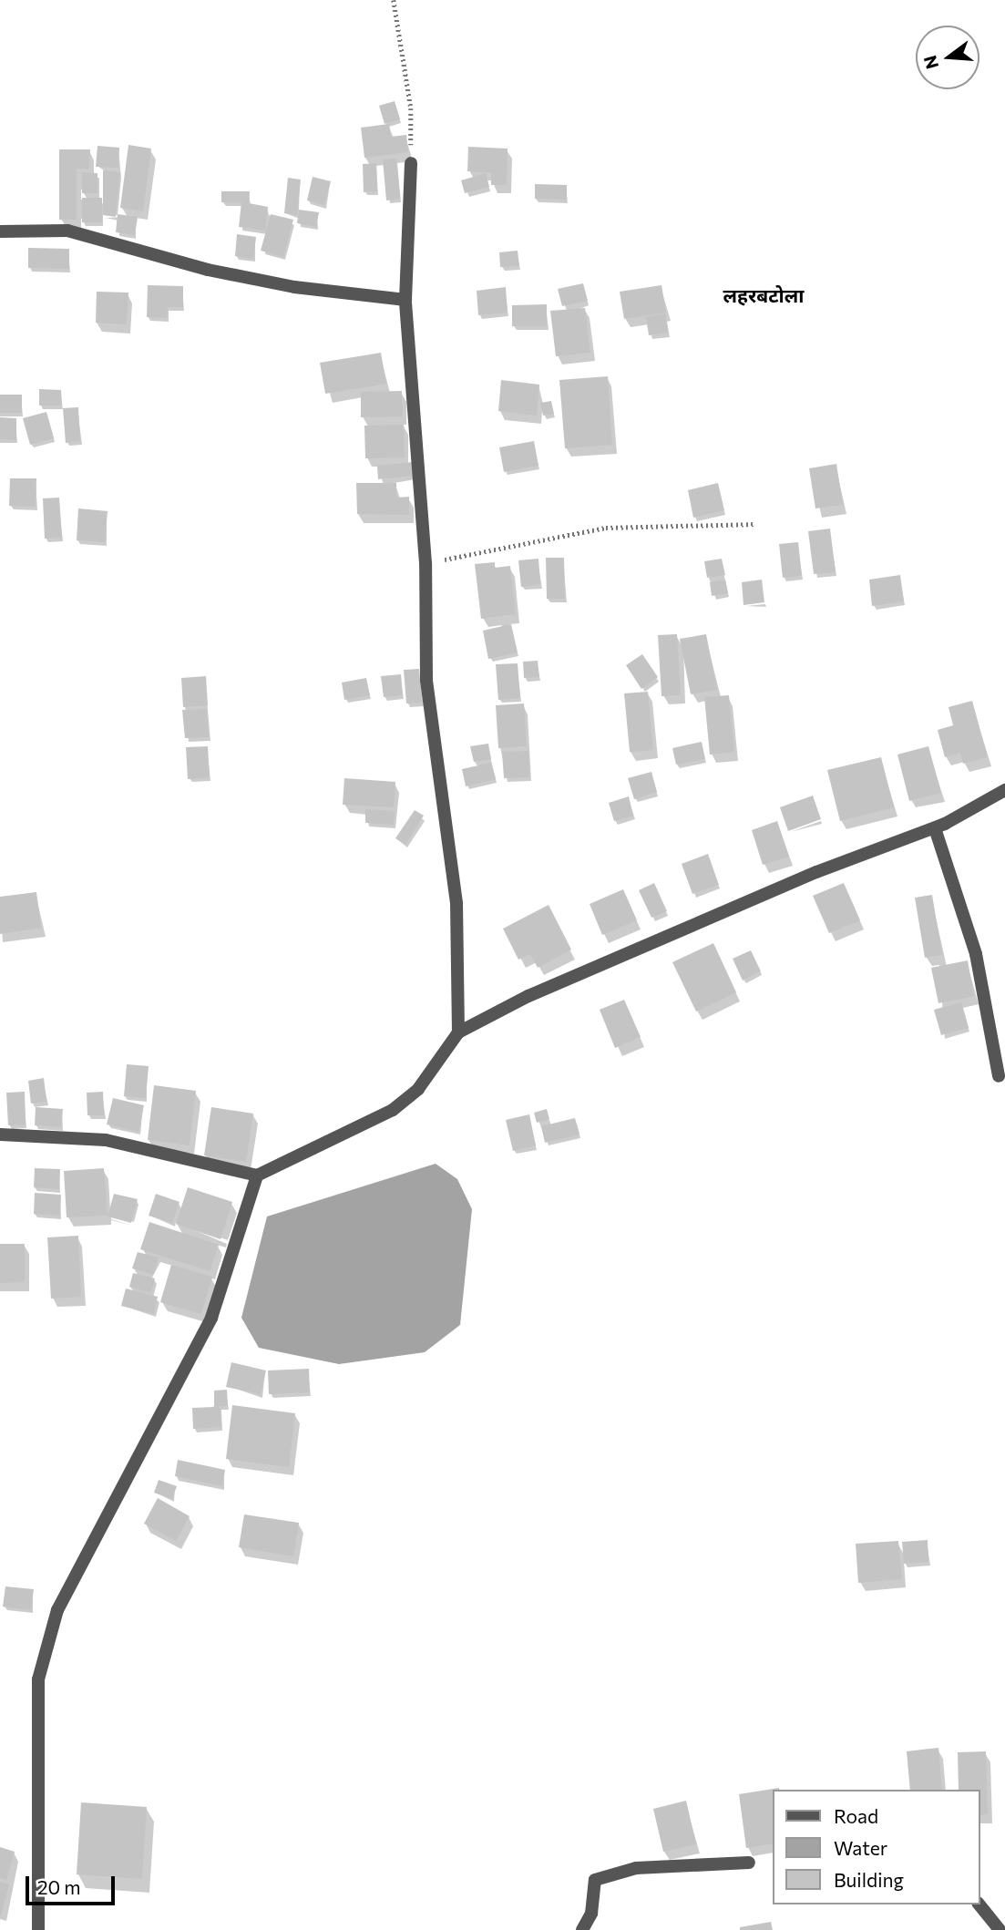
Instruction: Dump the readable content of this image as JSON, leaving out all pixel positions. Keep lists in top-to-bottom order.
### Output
{
  "districts": ["लहरबटोला"],
  "legend": ["Road", "Water", "Building"],
  "scale_bar": "20 m",
  "north": "left"
}
